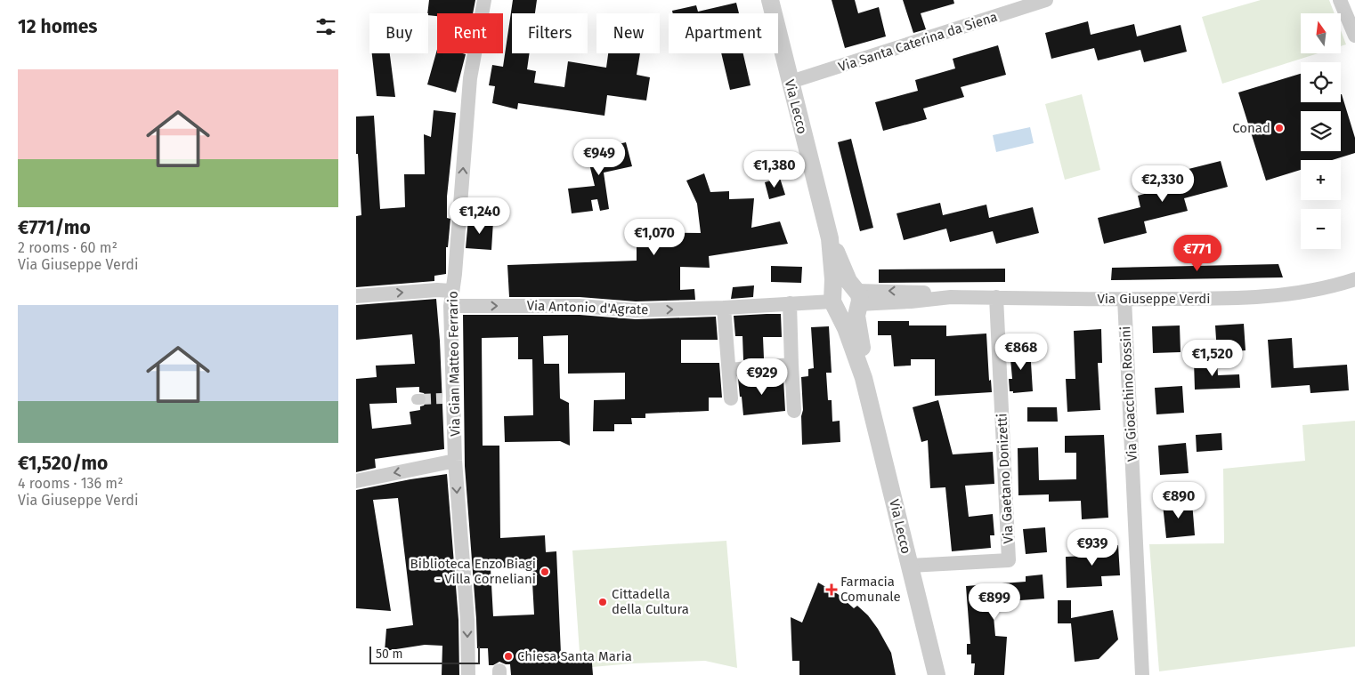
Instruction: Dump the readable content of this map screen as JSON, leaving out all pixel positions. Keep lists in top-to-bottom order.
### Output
{
  "streets": {
    "street": [
      "Via Santa Caterina da Siena",
      "Via Lecco",
      "Via Giuseppe Verdi",
      "Via Antonio d'Agrate",
      "Via Gian Matteo Ferrario",
      "Via Gioacchino Rossini",
      "Via Gaetano Donizetti"
    ]
  },
  "crossings": [
    ["Via Santa Caterina da Siena", "Via Lecco"],
    ["Via Lecco", "Via Giuseppe Verdi"],
    ["Via Lecco", "Via Antonio d'Agrate"],
    ["Via Lecco", "Via Gaetano Donizetti"],
    ["Via Giuseppe Verdi", "Via Gioacchino Rossini"],
    ["Via Giuseppe Verdi", "Via Gaetano Donizetti"],
    ["Via Antonio d'Agrate", "Via Gian Matteo Ferrario"]
  ],
  "one_way": ["Via Antonio d'Agrate"],
  "places": {
    "other": [
      "Conad",
      "Biblioteca Enzo Biagi - Villa Corneliani",
      "Cittadella della Cultura",
      "Chiesa Santa Maria"
    ],
    "health": ["Farmacia Comunale"]
  },
  "scale_bar": "50 m",
  "north": "top",
  "page": {
    "heading": "12 homes",
    "map_buttons": ["+", "−"],
    "chip": [
      "Buy",
      "Rent",
      "Filters",
      "New",
      "Apartment"
    ],
    "list": [
      {
        "name": "€771/mo",
        "note": "2 rooms · 60 m² · Via Giuseppe Verdi"
      },
      {
        "name": "€1,520/mo",
        "note": "4 rooms · 136 m² · Via Giuseppe Verdi"
      }
    ],
    "price": [
      "€949",
      "€1,380",
      "€2,330",
      "€1,240",
      "€1,070",
      "€771",
      "€868",
      "€1,520",
      "€929",
      "€890",
      "€939",
      "€899"
    ],
    "scale": "50 m"
  }
}
